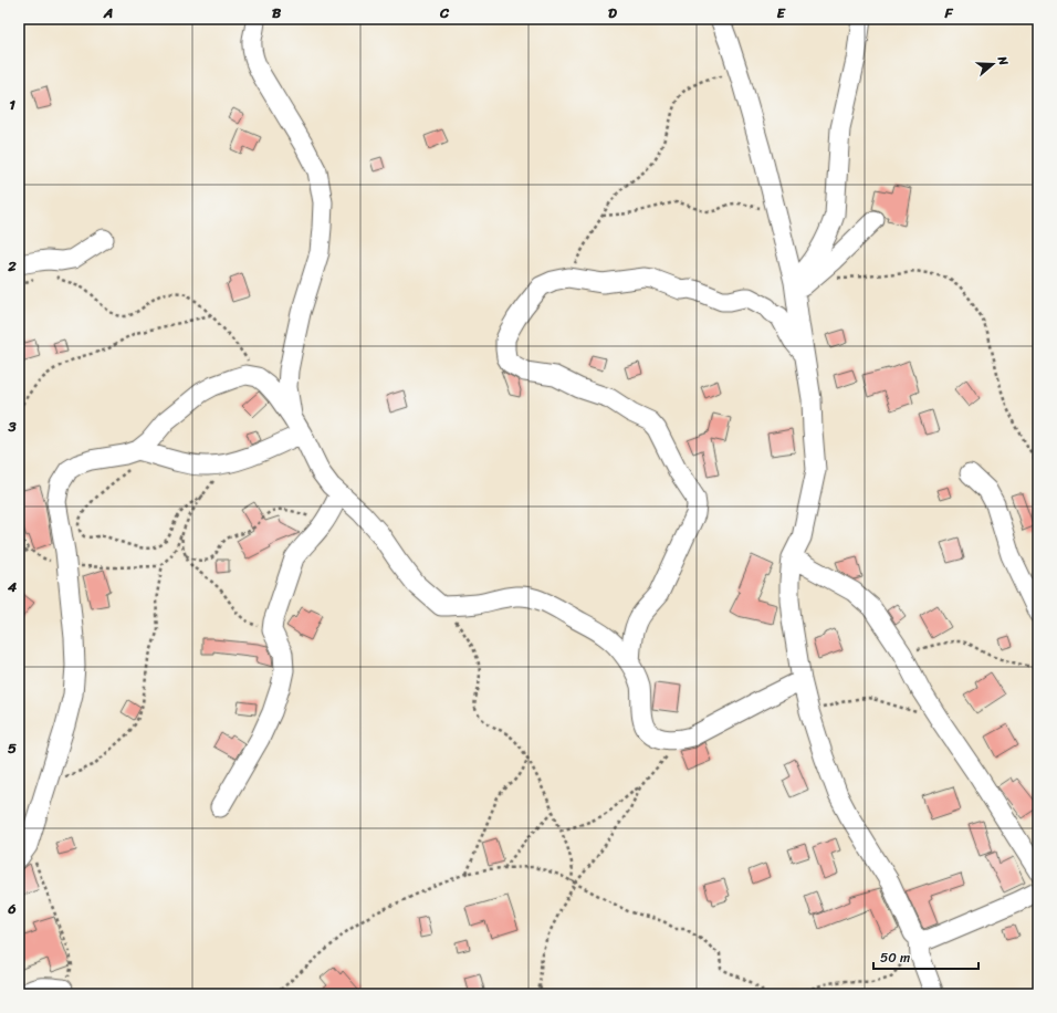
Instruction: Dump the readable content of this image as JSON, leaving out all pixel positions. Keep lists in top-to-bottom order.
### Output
{
  "scale_bar": "50 m",
  "north": "right",
  "grid": {
    "columns": [
      "A",
      "B",
      "C",
      "D",
      "E",
      "F"
    ],
    "rows": [
      "1",
      "2",
      "3",
      "4",
      "5",
      "6"
    ]
  }
}
